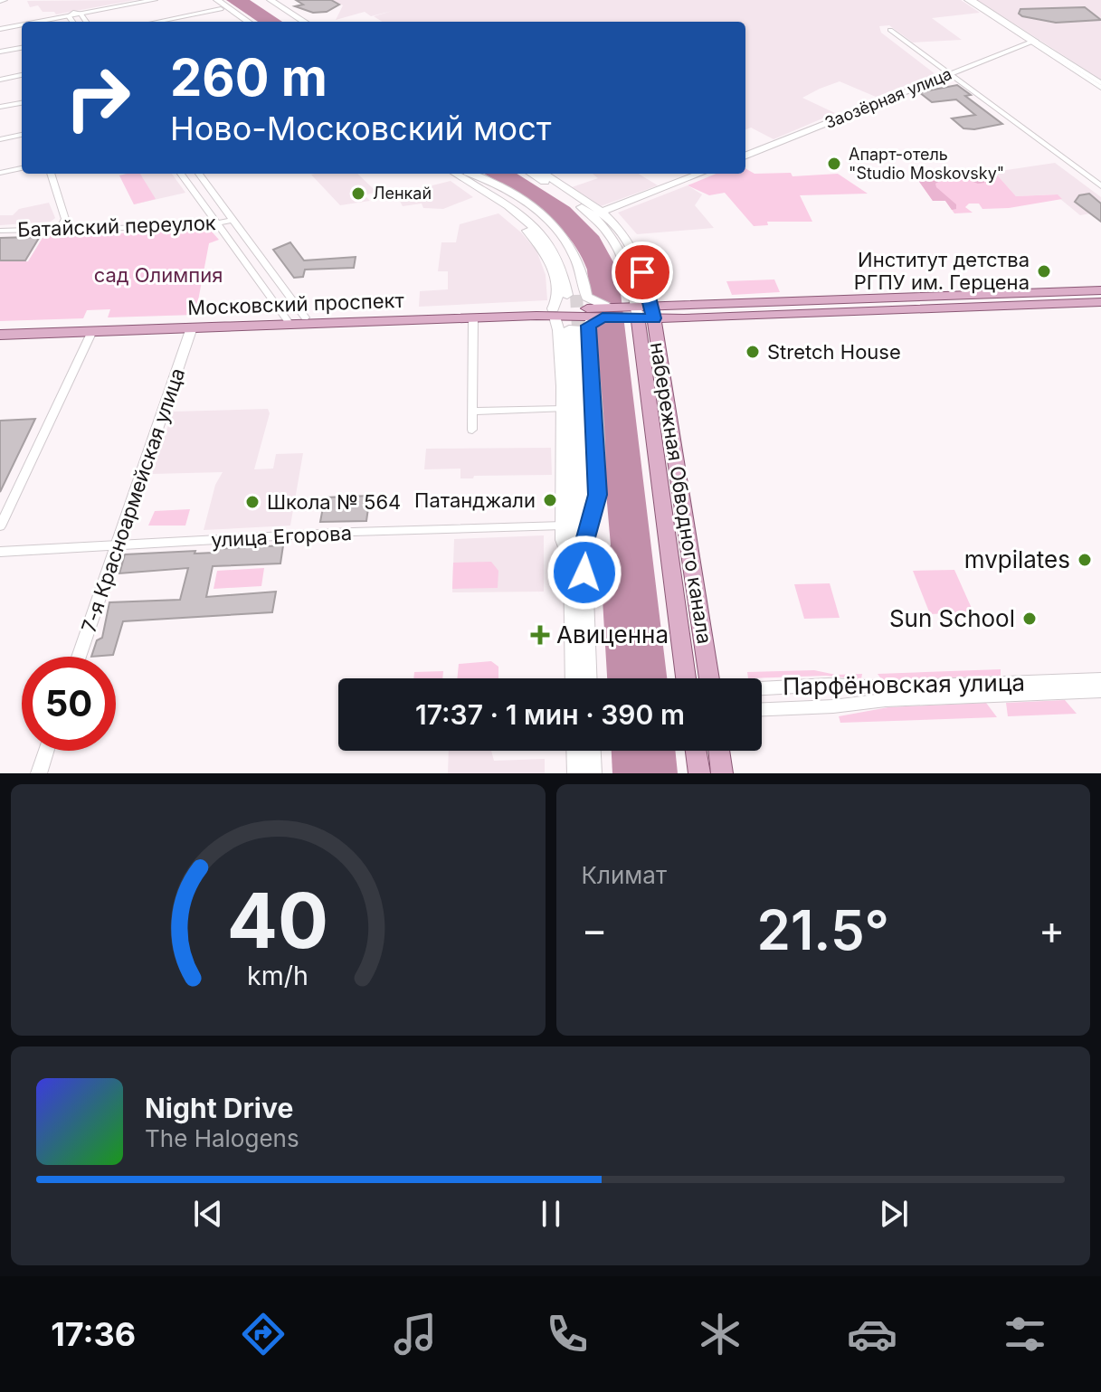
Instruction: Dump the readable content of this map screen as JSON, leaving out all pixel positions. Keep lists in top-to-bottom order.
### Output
{
  "streets": {
    "main road": ["Заозёрная улица", "Московский проспект", "набережная Обводного канала"],
    "street": [
      "Батайский переулок",
      "7-я Красноармейская улица",
      "улица Егорова",
      "Парфёновская улица"
    ]
  },
  "crossings": [
    ["Московский проспект", "набережная Обводного канала"],
    ["Московский проспект", "7-я Красноармейская улица"],
    ["7-я Красноармейская улица", "улица Егорова"]
  ],
  "parks": ["сад Олимпия"],
  "places": {
    "other": [
      "Апарт-отель \"Studio Moskovsky\"",
      "Ленкай",
      "Институт детства РГПУ им. Герцена",
      "Stretch House",
      "Патанджали",
      "Школа № 564",
      "mvpilates",
      "Sun School"
    ],
    "health": ["Авиценна"]
  },
  "page": {
    "turn": ["260 m", "Ново-Московский мост"],
    "limit": "50",
    "trip": "17:37 · 1 мин · 390 m",
    "tile": "Климат",
    "heat": ["−", "21.5°", "+"],
    "song": ["Night Drive", "The Halogens"],
    "tabs": "17:36",
    "gauge": ["40", "km/h"]
  }
}
